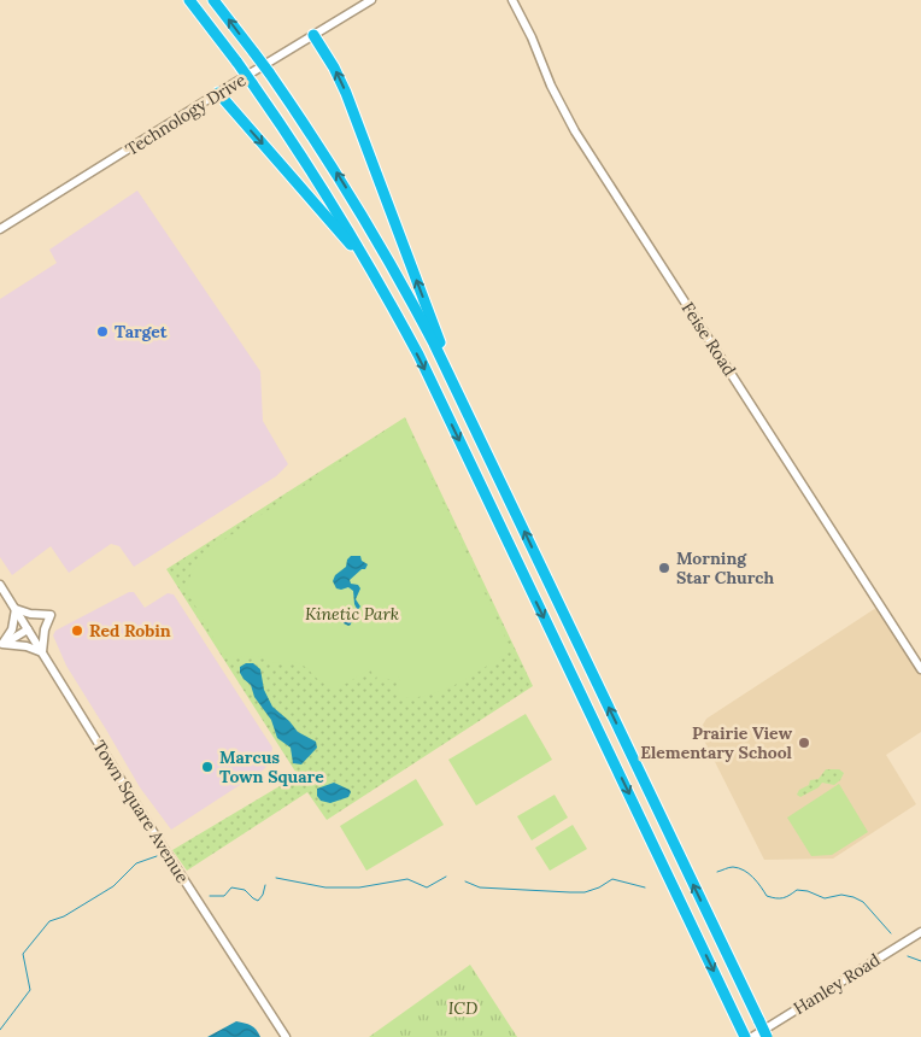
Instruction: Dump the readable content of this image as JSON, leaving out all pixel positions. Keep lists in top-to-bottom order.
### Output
{
  "streets": {
    "street": [
      "Technology Drive",
      "Feise Road",
      "Town Square Avenue",
      "Hanley Road"
    ]
  },
  "parks": ["Kinetic Park", "ICD"],
  "places": [
    "Target",
    "Morning Star Church",
    "Red Robin",
    "Prairie View Elementary School",
    "Marcus Town Square"
  ]
}
